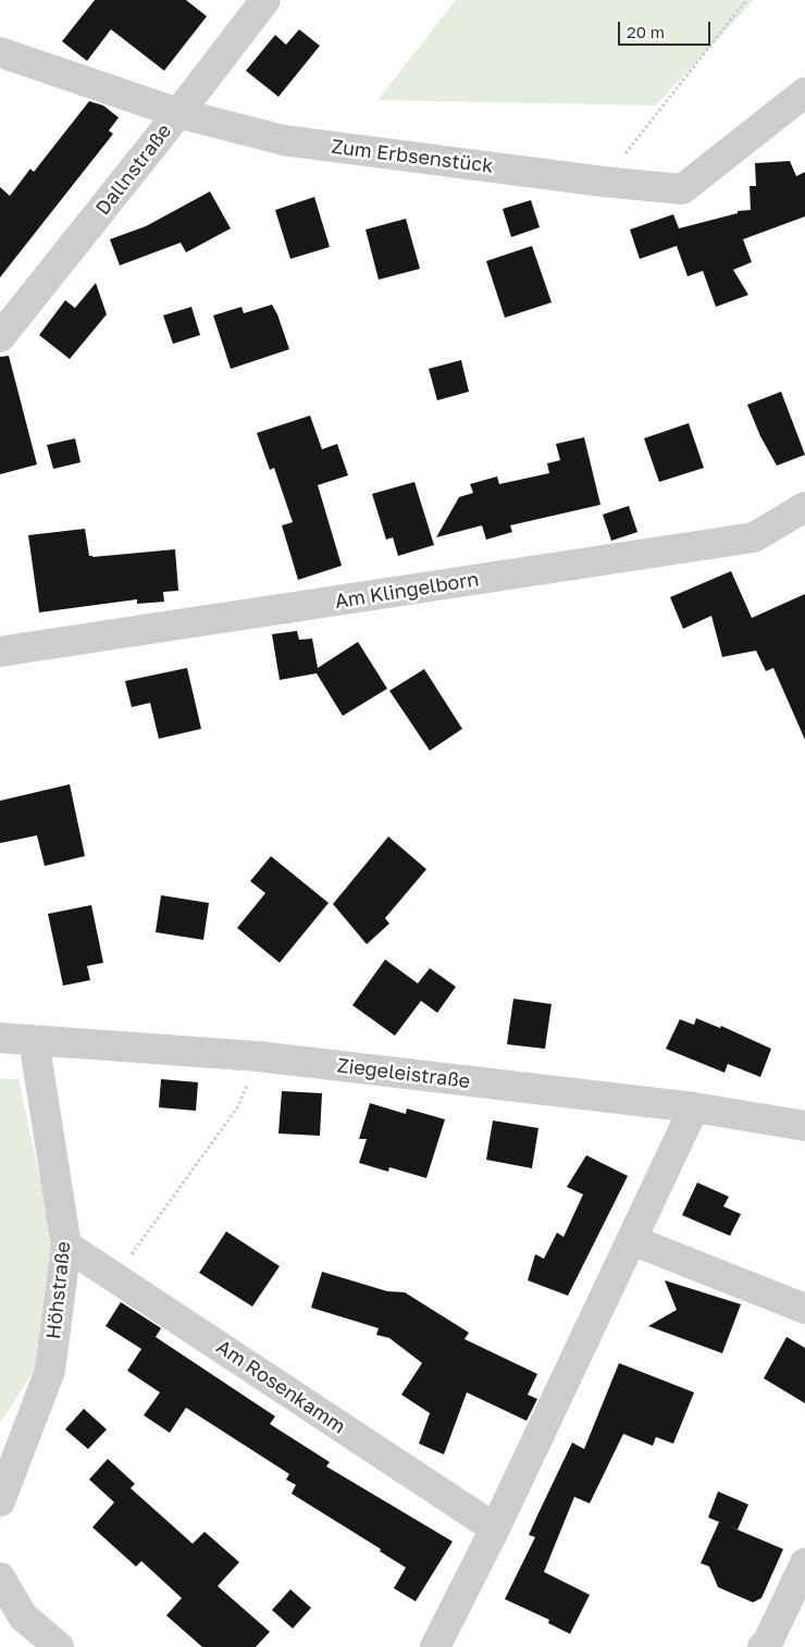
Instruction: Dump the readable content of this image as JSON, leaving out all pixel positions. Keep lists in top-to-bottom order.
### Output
{
  "streets": {
    "street": [
      "Zum Erbsenstück",
      "Dallnstraße",
      "Am Klingelborn",
      "Ziegeleistraße",
      "Höhstraße",
      "Am Rosenkamm"
    ]
  },
  "crossings": [
    ["Zum Erbsenstück", "Dallnstraße"],
    ["Ziegeleistraße", "Höhstraße"],
    ["Höhstraße", "Am Rosenkamm"]
  ],
  "scale_bar": "20 m"
}
